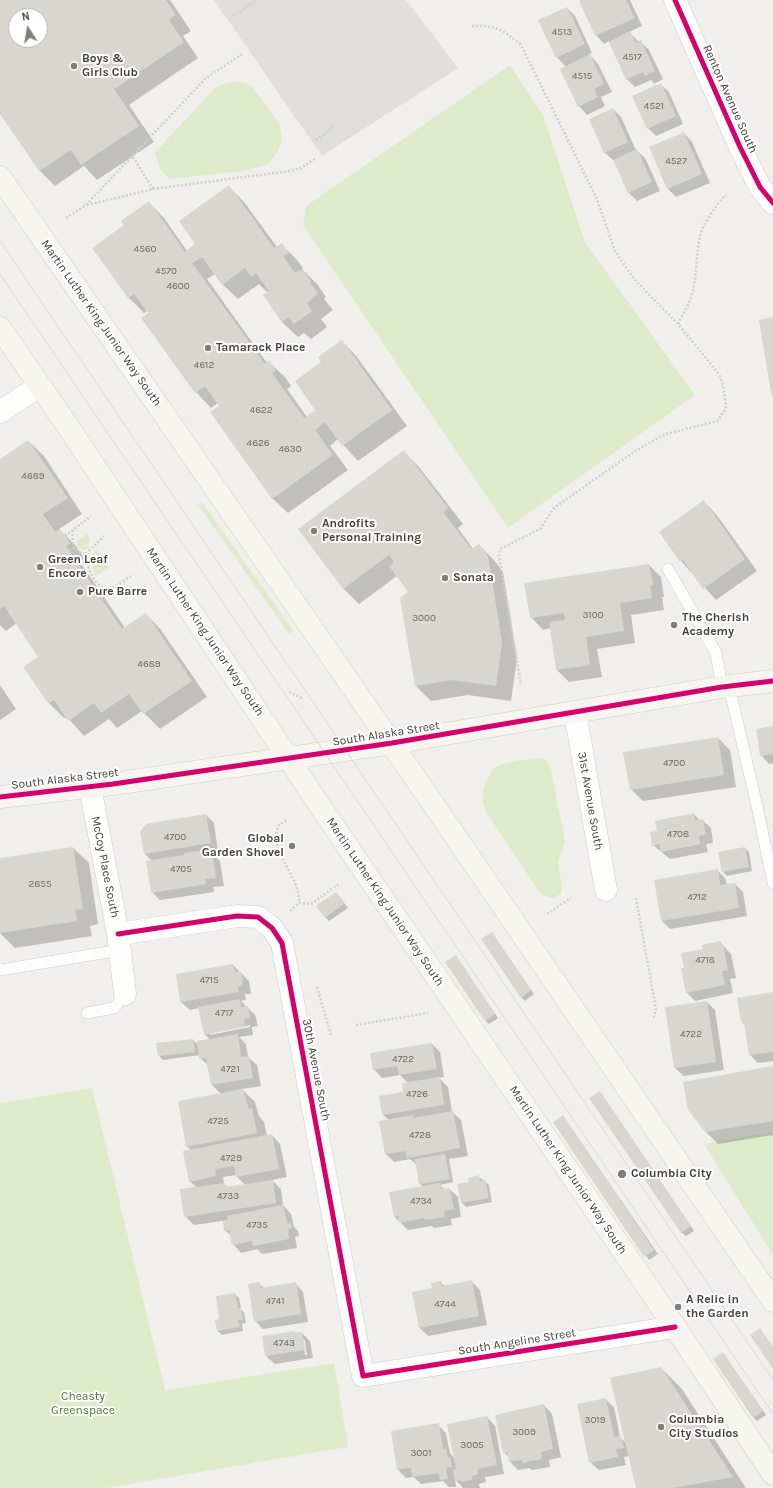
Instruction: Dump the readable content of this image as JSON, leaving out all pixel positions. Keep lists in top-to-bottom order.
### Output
{
  "streets": {
    "main road": ["Martin Luther King Junior Way South", "South Alaska Street"],
    "street": [
      "Renton Avenue South",
      "31st Avenue South",
      "McCoy Place South",
      "30th Avenue South",
      "South Angeline Street"
    ]
  },
  "crossings": [
    ["Martin Luther King Junior Way South", "South Alaska Street"],
    ["Martin Luther King Junior Way South", "South Angeline Street"],
    ["South Alaska Street", "31st Avenue South"],
    ["South Alaska Street", "McCoy Place South"],
    ["McCoy Place South", "30th Avenue South"],
    ["30th Avenue South", "South Angeline Street"]
  ],
  "parks": ["Cheasty Greenspace"],
  "places": [
    "Boys & Girls Club",
    "Tamarack Place",
    "Androfits Personal Training",
    "Green Leaf Encore",
    "Sonata",
    "Pure Barre",
    "The Cherish Academy",
    "Global Garden Shovel",
    "Columbia City",
    "A Relic in the Garden",
    "Columbia City Studios"
  ],
  "house_numbers": [
    "4513",
    "4517",
    "4515",
    "4521",
    "4527",
    "4560",
    "4570",
    "4600",
    "4612",
    "4622",
    "4626",
    "4630",
    "4689",
    "3100",
    "3000",
    "4689",
    "4700",
    "4708",
    "4700",
    "4705",
    "2855",
    "4712",
    "4718",
    "4715",
    "4717",
    "4722",
    "4722",
    "4721",
    "4726",
    "4725",
    "4728",
    "4729",
    "4733",
    "4734",
    "4735",
    "4741",
    "4744",
    "4743",
    "3019",
    "3009",
    "3005",
    "3001"
  ],
  "north": "top"
}
